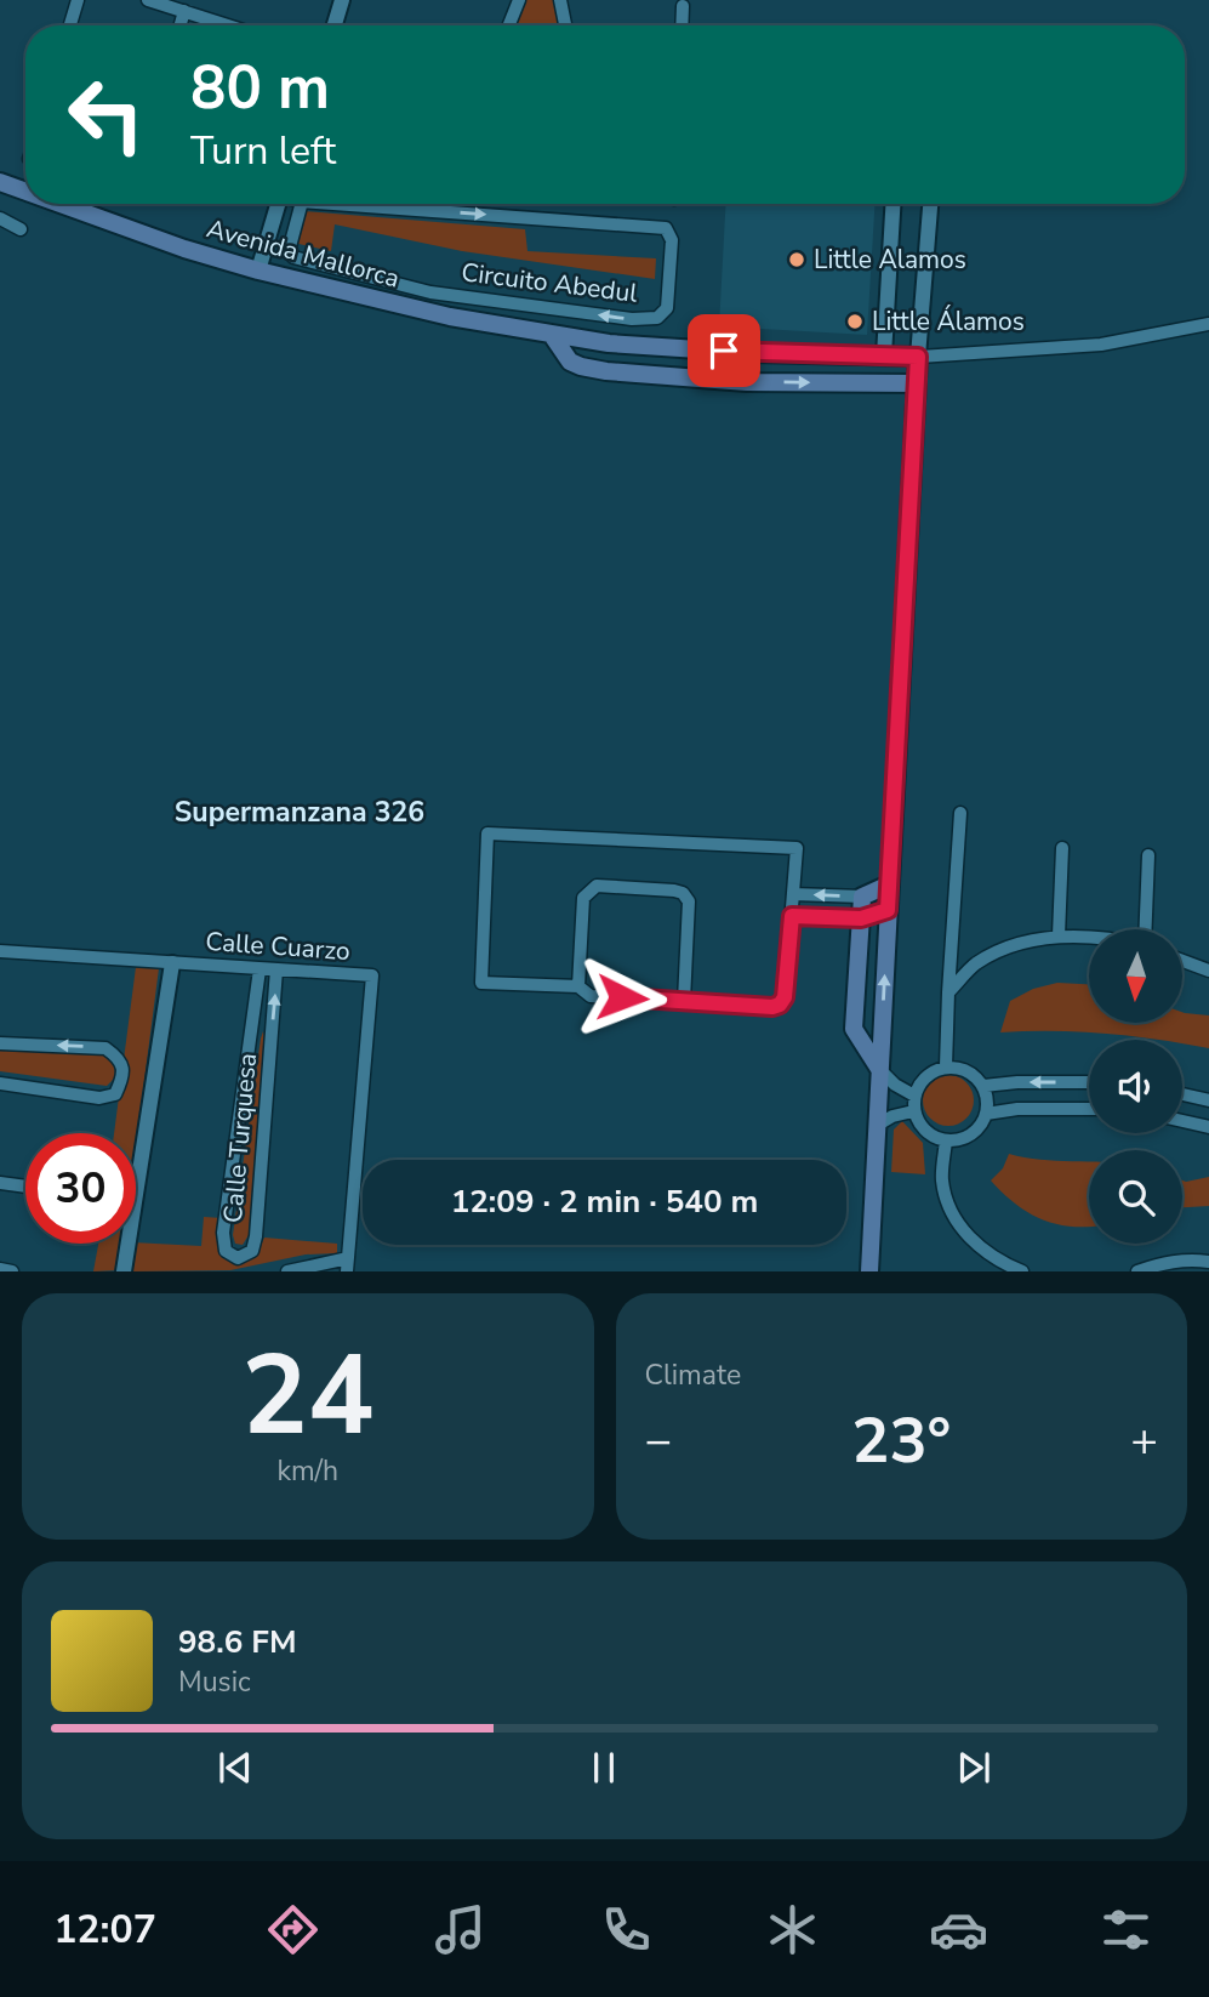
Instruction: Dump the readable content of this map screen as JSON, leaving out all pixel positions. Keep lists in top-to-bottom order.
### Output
{
  "streets": {
    "main road": ["Avenida Mallorca"],
    "street": ["Circuito Abedul", "Calle Cuarzo", "Calle Turquesa"]
  },
  "crossings": [
    ["Calle Cuarzo", "Calle Turquesa"]
  ],
  "districts": ["Supermanzana 326"],
  "places": ["Little Alamos", "Little Álamos"],
  "north": "bottom",
  "page": {
    "turn": ["80 m", "Turn left"],
    "limit": "30",
    "trip": "12:09 · 2 min · 540 m",
    "tile": [
      ["24", "km/h"],
      "Climate"
    ],
    "heat": ["−", "23°", "+"],
    "song": ["98.6 FM", "Music"],
    "tabs": "12:07"
  }
}
